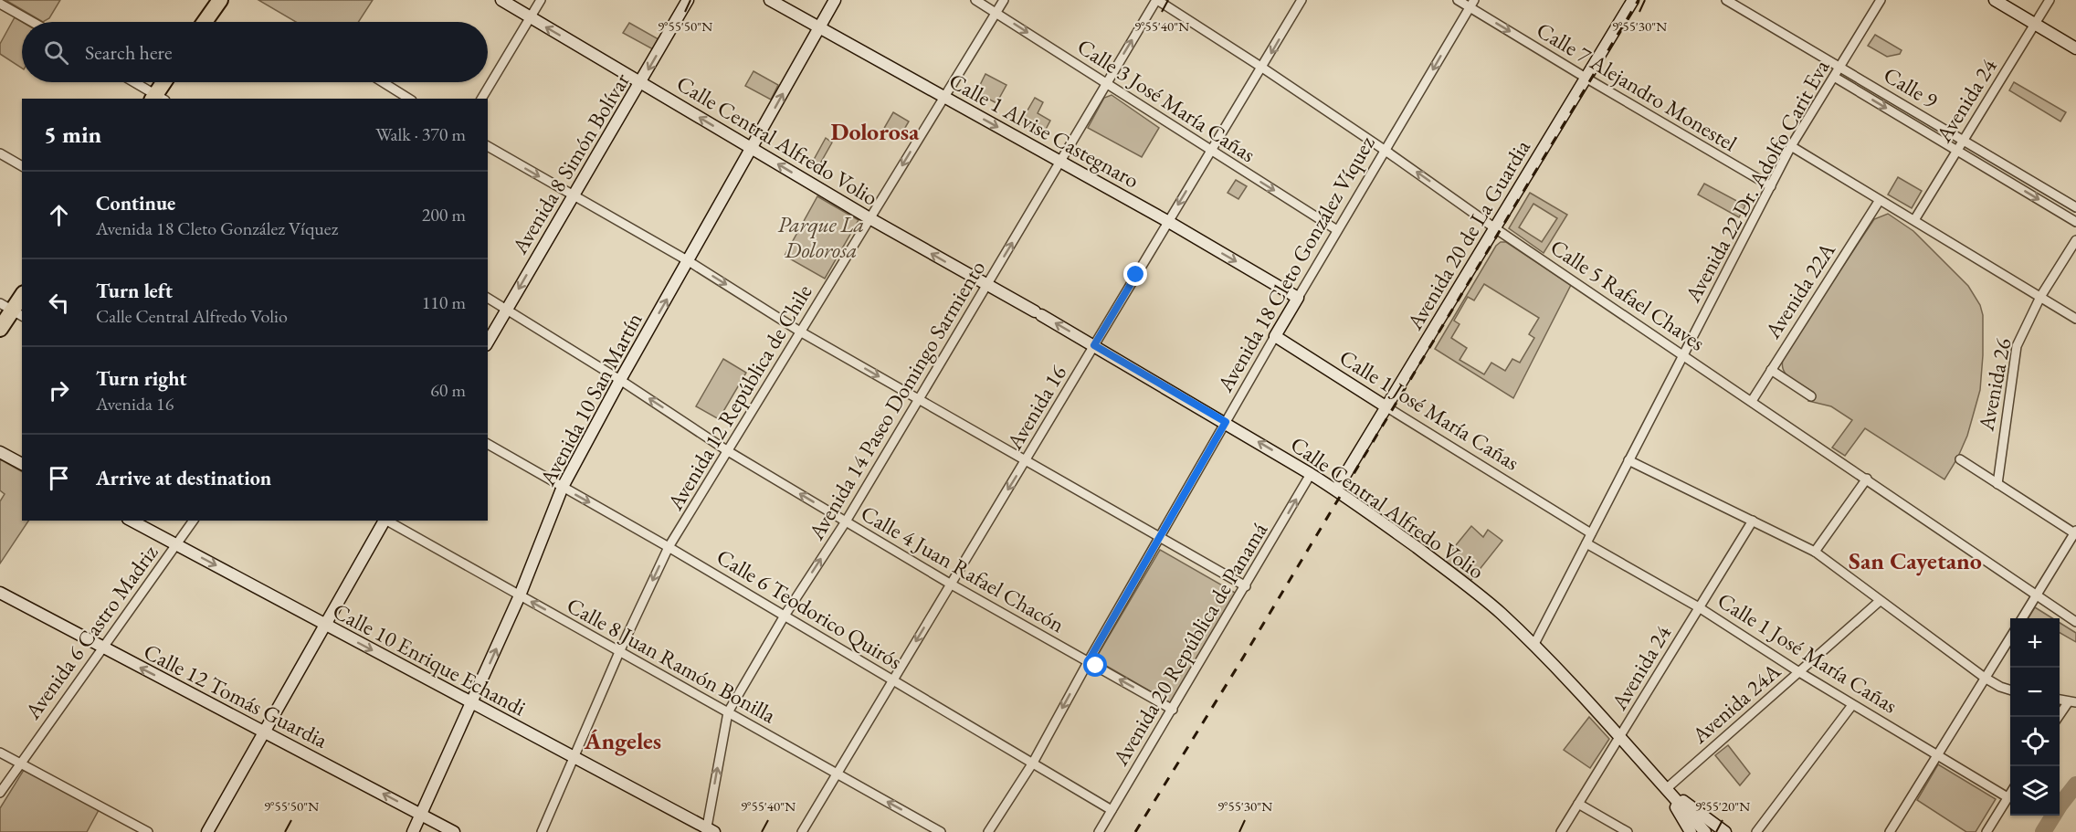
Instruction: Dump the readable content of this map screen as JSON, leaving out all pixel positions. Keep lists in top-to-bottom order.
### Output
{
  "streets": {
    "street": [
      "Calle 7 Alejandro Monestel",
      "Calle 9",
      "Calle 3 José María Cañas",
      "Avenida 24",
      "Calle 1 Alvise Castegnaro",
      "Calle Central Alfredo Volio",
      "Avenida 8 Simón Bolívar",
      "Avenida 22 Dr. Adolfo Carit Eva",
      "Avenida 20 de La Guardia",
      "Avenida 18 Cleto González Víquez",
      "Avenida 22A",
      "Calle 5 Rafael Chaves",
      "Avenida 26",
      "Avenida 12 República de Chile",
      "Avenida 10 San Martín",
      "Avenida 14 Paseo Domingo Sarmiento",
      "Avenida 16",
      "Calle 1 José María Cañas",
      "Calle 4 Juan Rafael Chacón",
      "Calle 6 Teodorico Quirós",
      "Avenida 6 Castro Madriz",
      "Avenida 20 República de Panamá",
      "Calle 10 Enrique Echandi",
      "Calle 8 Juan Ramón Bonilla",
      "Calle 12 Tomás Guardia",
      "Avenida 24A"
    ]
  },
  "crossings": [
    ["Calle 7 Alejandro Monestel", "Avenida 22 Dr. Adolfo Carit Eva"],
    ["Calle 7 Alejandro Monestel", "Avenida 20 de La Guardia"],
    ["Calle 7 Alejandro Monestel", "Avenida 18 Cleto González Víquez"],
    ["Calle 9", "Avenida 24"],
    ["Calle 9", "Avenida 22 Dr. Adolfo Carit Eva"],
    ["Calle 3 José María Cañas", "Avenida 18 Cleto González Víquez"],
    ["Calle 3 José María Cañas", "Avenida 12 República de Chile"],
    ["Calle 3 José María Cañas", "Avenida 14 Paseo Domingo Sarmiento"],
    ["Calle 3 José María Cañas", "Avenida 16"],
    ["Avenida 24", "Calle Central Alfredo Volio"],
    ["Avenida 24", "Calle 1 José María Cañas"],
    ["Calle 1 Alvise Castegnaro", "Avenida 18 Cleto González Víquez"],
    ["Calle 1 Alvise Castegnaro", "Avenida 12 República de Chile"],
    ["Calle 1 Alvise Castegnaro", "Avenida 10 San Martín"],
    ["Calle 1 Alvise Castegnaro", "Avenida 14 Paseo Domingo Sarmiento"],
    ["Calle 1 Alvise Castegnaro", "Avenida 16"],
    ["Calle Central Alfredo Volio", "Avenida 8 Simón Bolívar"],
    ["Calle Central Alfredo Volio", "Avenida 22 Dr. Adolfo Carit Eva"],
    ["Calle Central Alfredo Volio", "Avenida 20 de La Guardia"],
    ["Calle Central Alfredo Volio", "Avenida 18 Cleto González Víquez"],
    ["Calle Central Alfredo Volio", "Avenida 12 República de Chile"],
    ["Calle Central Alfredo Volio", "Avenida 10 San Martín"],
    ["Calle Central Alfredo Volio", "Avenida 14 Paseo Domingo Sarmiento"],
    ["Calle Central Alfredo Volio", "Avenida 16"],
    ["Calle Central Alfredo Volio", "Avenida 20 República de Panamá"],
    ["Calle Central Alfredo Volio", "Avenida 24A"],
    ["Avenida 8 Simón Bolívar", "Calle 4 Juan Rafael Chacón"],
    ["Avenida 22 Dr. Adolfo Carit Eva", "Calle 5 Rafael Chaves"],
    ["Avenida 22 Dr. Adolfo Carit Eva", "Calle 1 José María Cañas"],
    ["Avenida 20 de La Guardia", "Calle 5 Rafael Chaves"],
    ["Avenida 20 de La Guardia", "Calle 1 José María Cañas"],
    ["Avenida 18 Cleto González Víquez", "Calle 5 Rafael Chaves"],
    ["Avenida 18 Cleto González Víquez", "Calle 1 José María Cañas"],
    ["Avenida 18 Cleto González Víquez", "Calle 4 Juan Rafael Chacón"],
    ["Avenida 18 Cleto González Víquez", "Calle 6 Teodorico Quirós"],
    ["Avenida 22A", "Calle 5 Rafael Chaves"],
    ["Calle 5 Rafael Chaves", "Avenida 14 Paseo Domingo Sarmiento"],
    ["Calle 5 Rafael Chaves", "Avenida 16"],
    ["Avenida 12 República de Chile", "Calle 4 Juan Rafael Chacón"],
    ["Avenida 12 República de Chile", "Calle 6 Teodorico Quirós"],
    ["Avenida 12 República de Chile", "Calle 10 Enrique Echandi"],
    ["Avenida 12 República de Chile", "Calle 8 Juan Ramón Bonilla"],
    ["Avenida 10 San Martín", "Calle 4 Juan Rafael Chacón"],
    ["Avenida 10 San Martín", "Calle 6 Teodorico Quirós"],
    ["Avenida 10 San Martín", "Calle 10 Enrique Echandi"],
    ["Avenida 10 San Martín", "Calle 8 Juan Ramón Bonilla"],
    ["Avenida 10 San Martín", "Calle 12 Tomás Guardia"],
    ["Avenida 14 Paseo Domingo Sarmiento", "Calle 4 Juan Rafael Chacón"],
    ["Avenida 14 Paseo Domingo Sarmiento", "Calle 6 Teodorico Quirós"],
    ["Avenida 14 Paseo Domingo Sarmiento", "Calle 10 Enrique Echandi"],
    ["Avenida 14 Paseo Domingo Sarmiento", "Calle 8 Juan Ramón Bonilla"],
    ["Avenida 16", "Calle 4 Juan Rafael Chacón"],
    ["Avenida 16", "Calle 6 Teodorico Quirós"],
    ["Avenida 16", "Calle 8 Juan Ramón Bonilla"],
    ["Calle 1 José María Cañas", "Avenida 24A"],
    ["Calle 4 Juan Rafael Chacón", "Avenida 20 República de Panamá"],
    ["Calle 6 Teodorico Quirós", "Avenida 20 República de Panamá"],
    ["Avenida 6 Castro Madriz", "Calle 10 Enrique Echandi"],
    ["Avenida 6 Castro Madriz", "Calle 12 Tomás Guardia"]
  ],
  "one_way": [
    "Calle 7 Alejandro Monestel",
    "Calle 3 José María Cañas",
    "Calle 1 Alvise Castegnaro",
    "Calle Central Alfredo Volio",
    "Avenida 8 Simón Bolívar",
    "Avenida 10 San Martín",
    "Avenida 14 Paseo Domingo Sarmiento",
    "Avenida 16",
    "Calle 4 Juan Rafael Chacón",
    "Calle 10 Enrique Echandi",
    "Calle 8 Juan Ramón Bonilla",
    "Calle 12 Tomás Guardia"
  ],
  "districts": ["Dolorosa", "San Cayetano", "Ángeles"],
  "parks": ["Parque La Dolorosa"],
  "page": {
    "search": "Search here",
    "heading": ["5 min", "Walk · 370 m"],
    "list": [
      ["Continue", "Avenida 18 Cleto González Víquez", "200 m"],
      ["Turn left", "Calle Central Alfredo Volio", "110 m"],
      ["Turn right", "Avenida 16", "60 m"],
      "Arrive at destination"
    ],
    "map_buttons": ["+", "−"]
  },
  "coordinates": [
    "9°55'50\"N",
    "9°55'40\"N",
    "9°55'30\"N",
    "9°55'20\"N"
  ]
}
